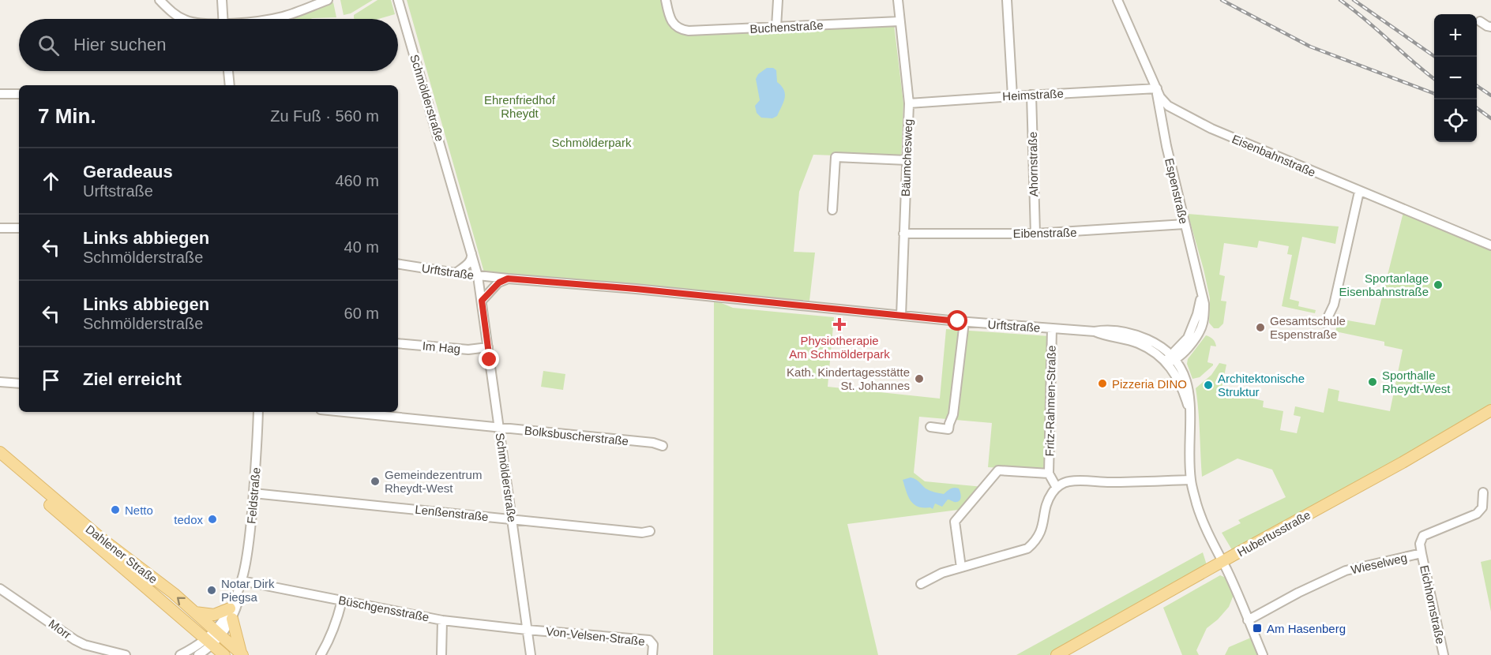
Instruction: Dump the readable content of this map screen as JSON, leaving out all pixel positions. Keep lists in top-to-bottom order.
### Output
{
  "streets": {
    "main road": ["Hubertusstraße", "Dahlener Straße"],
    "street": [
      "Buchenstraße",
      "Heimstraße",
      "Schmölderstraße",
      "Eisenbahnstraße",
      "Bäumchesweg",
      "Ahornstraße",
      "Espenstraße",
      "Eibenstraße",
      "Urftstraße",
      "Im Hag",
      "Fritz-Rahmen-Straße",
      "Bolksbuscherstraße",
      "Feldstraße",
      "Lenßenstraße",
      "Wieselweg",
      "Eichhornstraße",
      "Büschgensstraße",
      "Morr",
      "Von-Velsen-Straße"
    ]
  },
  "crossings": [
    ["Buchenstraße", "Bäumchesweg"],
    ["Heimstraße", "Eisenbahnstraße"],
    ["Heimstraße", "Bäumchesweg"],
    ["Heimstraße", "Ahornstraße"],
    ["Heimstraße", "Espenstraße"],
    ["Schmölderstraße", "Urftstraße"],
    ["Schmölderstraße", "Im Hag"],
    ["Schmölderstraße", "Bolksbuscherstraße"],
    ["Schmölderstraße", "Lenßenstraße"],
    ["Schmölderstraße", "Büschgensstraße"],
    ["Schmölderstraße", "Von-Velsen-Straße"],
    ["Eisenbahnstraße", "Espenstraße"],
    ["Bäumchesweg", "Eibenstraße"],
    ["Bäumchesweg", "Urftstraße"],
    ["Ahornstraße", "Eibenstraße"],
    ["Espenstraße", "Eibenstraße"],
    ["Espenstraße", "Urftstraße"],
    ["Urftstraße", "Fritz-Rahmen-Straße"],
    ["Urftstraße", "Hubertusstraße"],
    ["Feldstraße", "Lenßenstraße"],
    ["Feldstraße", "Dahlener Straße"],
    ["Feldstraße", "Büschgensstraße"],
    ["Wieselweg", "Eichhornstraße"],
    ["Büschgensstraße", "Von-Velsen-Straße"]
  ],
  "parks": ["Ehrenfriedhof Rheydt", "Schmölderpark"],
  "places": {
    "other": [
      "Sportanlage Eisenbahnstraße",
      "Gesamtschule Espenstraße",
      "Kath. Kindertagesstätte St. Johannes",
      "Sporthalle Rheydt-West",
      "Pizzeria DINO",
      "Architektonische Struktur",
      "Gemeindezentrum Rheydt-West",
      "Netto",
      "tedox",
      "Notar Dirk Piegsa"
    ],
    "health": ["Physiotherapie Am Schmölderpark"],
    "transit": ["Am Hasenberg"]
  },
  "page": {
    "map_buttons": ["+", "−"],
    "search": "Hier suchen",
    "heading": ["7 Min.", "Zu Fuß · 560 m"],
    "list": [
      ["Geradeaus", "Urftstraße", "460 m"],
      ["Links abbiegen", "Schmölderstraße", "40 m"],
      ["Links abbiegen", "Schmölderstraße", "60 m"],
      "Ziel erreicht"
    ]
  }
}
